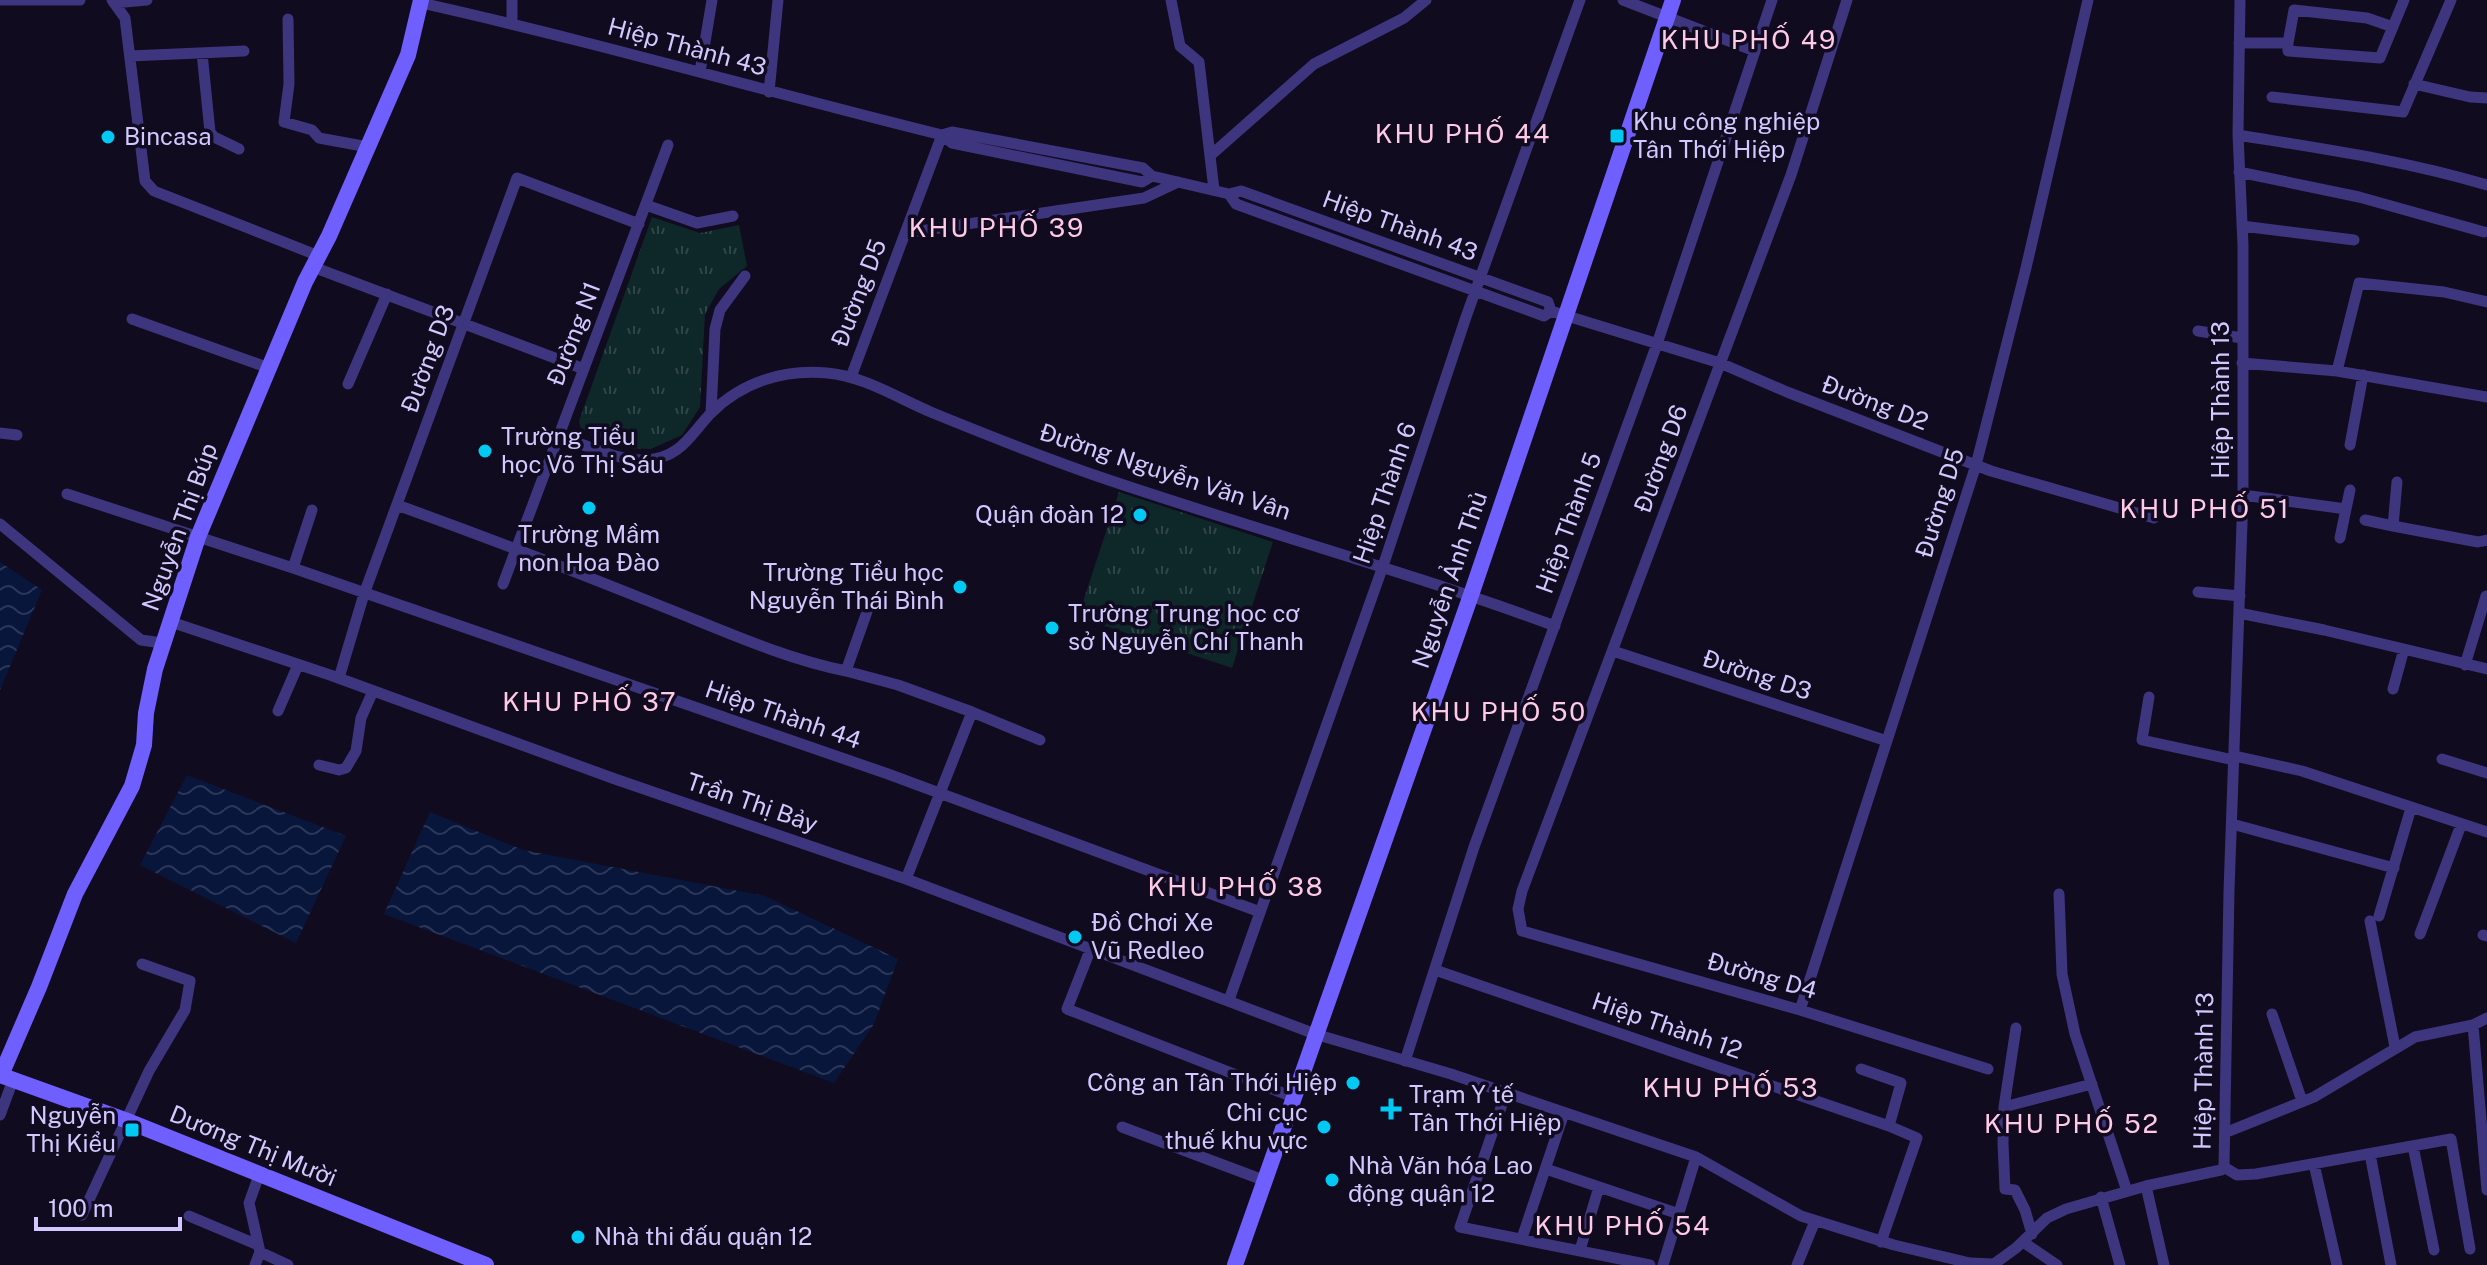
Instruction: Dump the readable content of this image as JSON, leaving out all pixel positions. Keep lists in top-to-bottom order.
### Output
{
  "streets": {
    "street": [
      "Hiệp Thành 43",
      "Đường D5",
      "Đường N1",
      "Đường D3",
      "Hiệp Thành 13",
      "Đường D2",
      "Đường D6",
      "Đường Nguyễn Văn Vân",
      "Hiệp Thành 6",
      "Hiệp Thành 5",
      "Nguyễn Thị Búp",
      "Nguyễn Ảnh Thủ",
      "Hiệp Thành 44",
      "Trần Thị Bảy",
      "Đường D4",
      "Hiệp Thành 12",
      "Dương Thị Mười"
    ]
  },
  "crossings": [
    ["Hiệp Thành 43", "Đường D5"],
    ["Hiệp Thành 43", "Đường D2"],
    ["Hiệp Thành 43", "Đường D6"],
    ["Hiệp Thành 43", "Hiệp Thành 6"],
    ["Hiệp Thành 43", "Hiệp Thành 5"],
    ["Hiệp Thành 43", "Nguyễn Thị Búp"],
    ["Hiệp Thành 43", "Nguyễn Ảnh Thủ"],
    ["Đường D5", "Đường D3"],
    ["Đường D5", "Đường D2"],
    ["Đường D5", "Đường Nguyễn Văn Vân"],
    ["Đường D5", "Đường D4"],
    ["Đường N1", "Đường D3"],
    ["Đường N1", "Đường Nguyễn Văn Vân"],
    ["Đường D3", "Đường D6"],
    ["Đường D3", "Hiệp Thành 44"],
    ["Đường D3", "Trần Thị Bảy"],
    ["Hiệp Thành 13", "Hiệp Thành 5"],
    ["Hiệp Thành 13", "Nguyễn Ảnh Thủ"],
    ["Hiệp Thành 13", "Trần Thị Bảy"],
    ["Hiệp Thành 13", "Hiệp Thành 12"],
    ["Đường D2", "Đường D6"],
    ["Đường D6", "Đường D4"],
    ["Đường Nguyễn Văn Vân", "Hiệp Thành 6"],
    ["Đường Nguyễn Văn Vân", "Hiệp Thành 5"],
    ["Đường Nguyễn Văn Vân", "Nguyễn Ảnh Thủ"],
    ["Hiệp Thành 6", "Hiệp Thành 44"],
    ["Hiệp Thành 6", "Trần Thị Bảy"],
    ["Hiệp Thành 5", "Hiệp Thành 12"],
    ["Nguyễn Thị Búp", "Hiệp Thành 44"],
    ["Nguyễn Thị Búp", "Trần Thị Bảy"],
    ["Nguyễn Thị Búp", "Dương Thị Mười"],
    ["Nguyễn Ảnh Thủ", "Trần Thị Bảy"]
  ],
  "districts": [
    "KHU PHỐ 49",
    "KHU PHỐ 44",
    "KHU PHỐ 39",
    "KHU PHỐ 51",
    "KHU PHỐ 37",
    "KHU PHỐ 50",
    "KHU PHỐ 38",
    "KHU PHỐ 53",
    "KHU PHỐ 52",
    "KHU PHỐ 54"
  ],
  "places": {
    "transit": ["Khu công nghiệp Tân Thới Hiệp", "Nguyễn Thị Kiểu"],
    "other": [
      "Bincasa",
      "Trường Tiểu học Võ Thị Sáu",
      "Trường Mầm non Hoa Đào",
      "Quận đoàn 12",
      "Trường Tiểu học Nguyễn Thái Bình",
      "Trường Trung học cơ sở Nguyễn Chí Thanh",
      "Đồ Chơi Xe Vũ Redleo",
      "Công an Tân Thới Hiệp",
      "Chi cục thuế khu vực",
      "Nhà Văn hóa Lao động quận 12",
      "Nhà thi đấu quận 12"
    ],
    "health": ["Trạm Y tế Tân Thới Hiệp"]
  },
  "scale_bar": "100 m"
}
